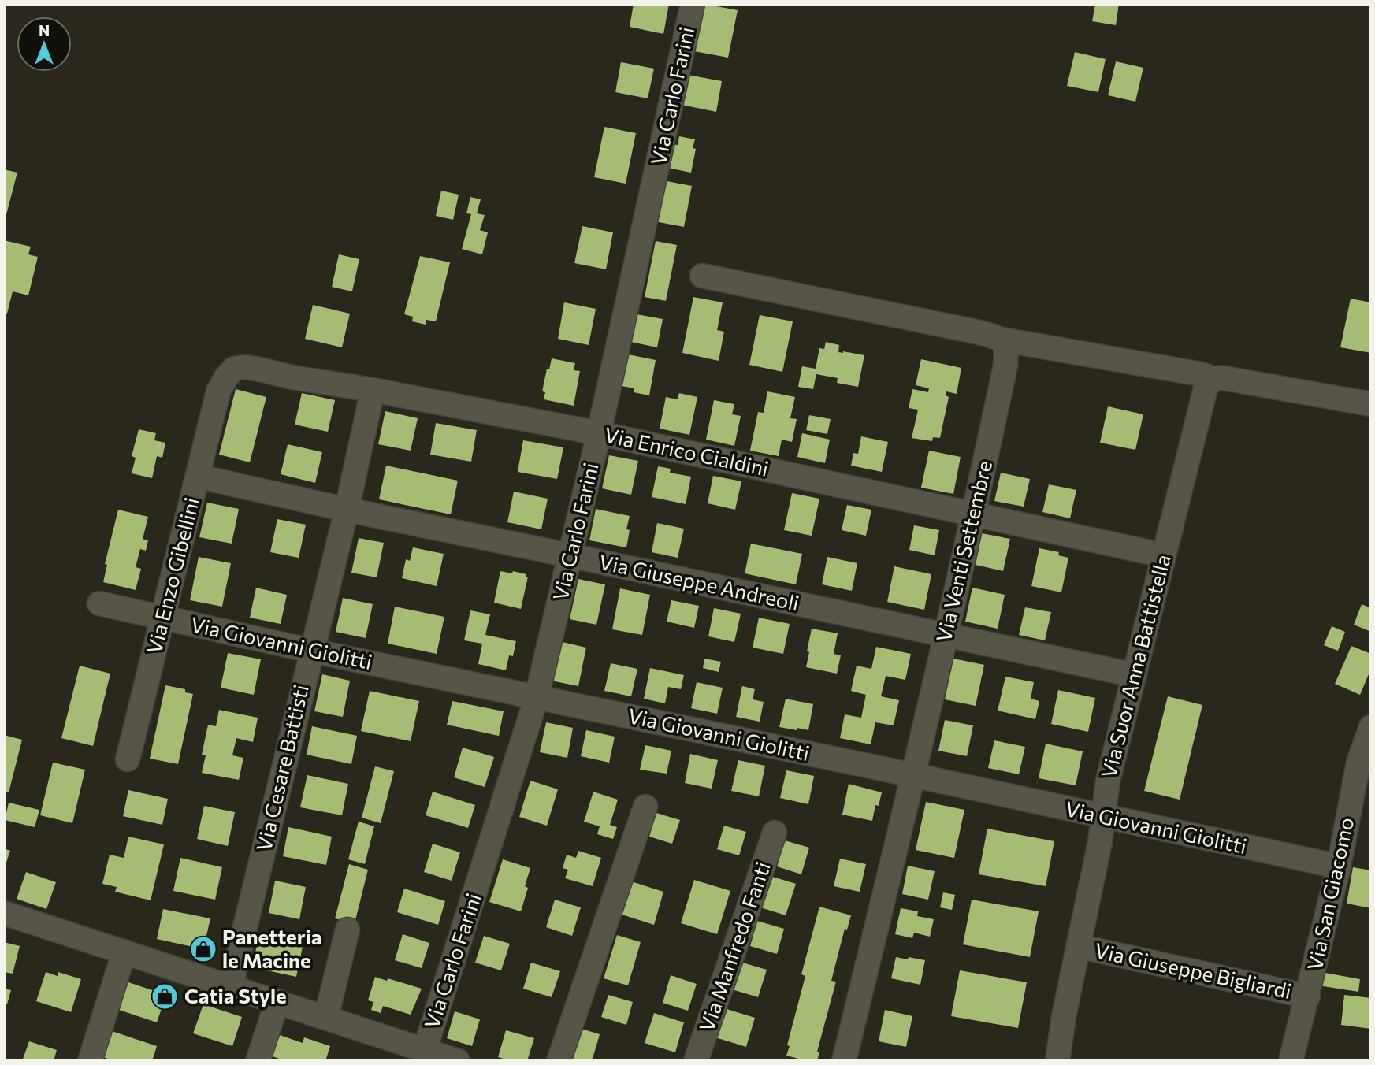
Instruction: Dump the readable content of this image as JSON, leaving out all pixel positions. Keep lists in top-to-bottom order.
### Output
{
  "streets": {
    "street": [
      "Via Carlo Farini",
      "Via Enrico Cialdini",
      "Via Venti Settembre",
      "Via Enzo Gibellini",
      "Via Giuseppe Andreoli",
      "Via Giovanni Giolitti",
      "Via Suor Anna Battistella",
      "Via Cesare Battisti",
      "Via San Giacomo",
      "Via Manfredo Fanti",
      "Via Giuseppe Bigliardi"
    ]
  },
  "crossings": [
    ["Via Carlo Farini", "Via Enrico Cialdini"],
    ["Via Carlo Farini", "Via Giuseppe Andreoli"],
    ["Via Carlo Farini", "Via Giovanni Giolitti"],
    ["Via Enrico Cialdini", "Via Venti Settembre"],
    ["Via Enrico Cialdini", "Via Enzo Gibellini"],
    ["Via Enrico Cialdini", "Via Suor Anna Battistella"],
    ["Via Enrico Cialdini", "Via Cesare Battisti"],
    ["Via Venti Settembre", "Via Giuseppe Andreoli"],
    ["Via Venti Settembre", "Via Giovanni Giolitti"],
    ["Via Enzo Gibellini", "Via Giuseppe Andreoli"],
    ["Via Enzo Gibellini", "Via Giovanni Giolitti"],
    ["Via Giuseppe Andreoli", "Via Suor Anna Battistella"],
    ["Via Giuseppe Andreoli", "Via Cesare Battisti"],
    ["Via Giovanni Giolitti", "Via Suor Anna Battistella"],
    ["Via Giovanni Giolitti", "Via Cesare Battisti"],
    ["Via Giovanni Giolitti", "Via San Giacomo"],
    ["Via Suor Anna Battistella", "Via Giuseppe Bigliardi"],
    ["Via San Giacomo", "Via Giuseppe Bigliardi"]
  ],
  "places": {
    "shop": ["Panetteria le Macine", "Catia Style"]
  },
  "north": "top"
}
